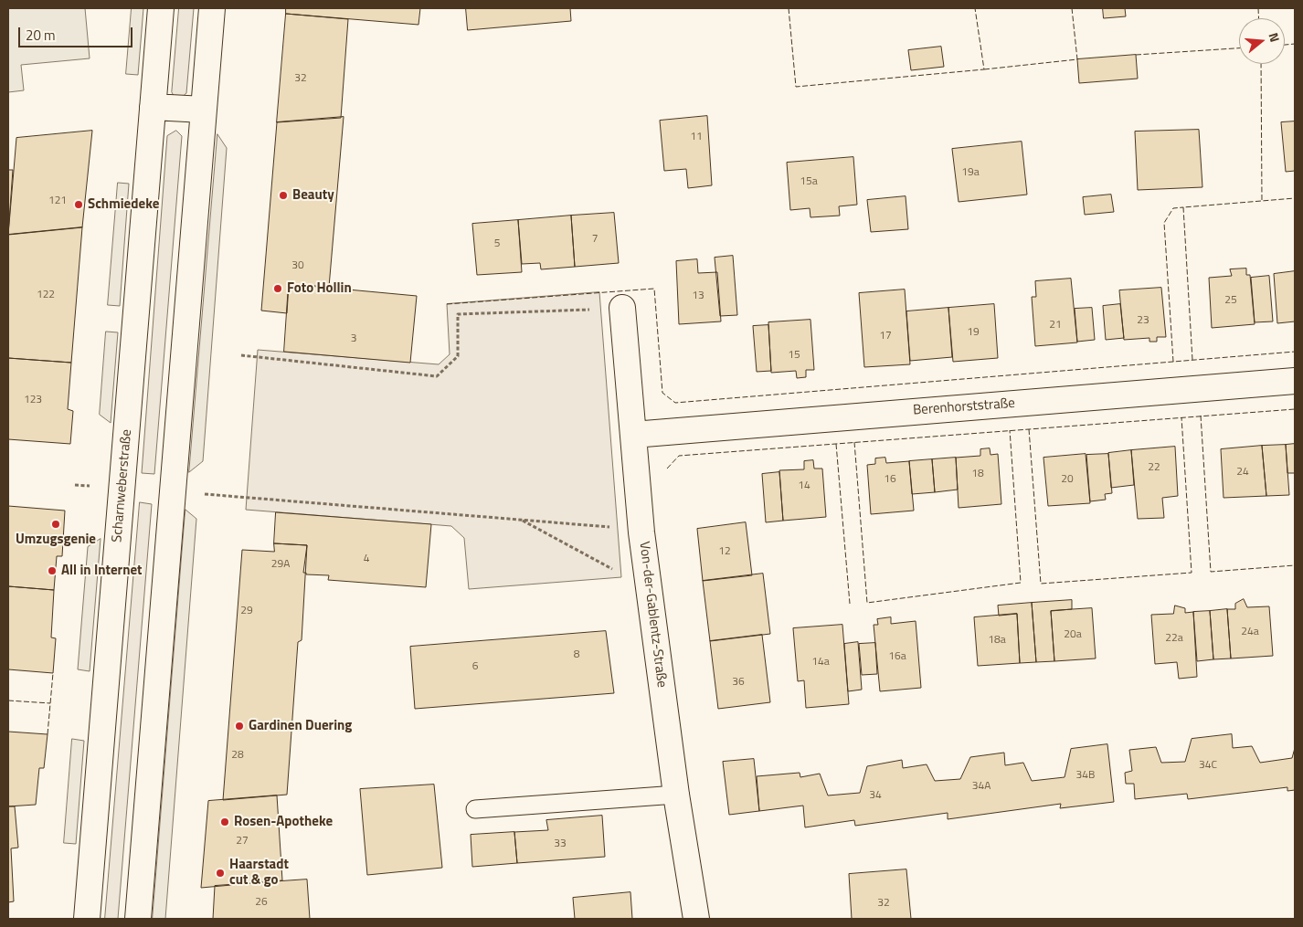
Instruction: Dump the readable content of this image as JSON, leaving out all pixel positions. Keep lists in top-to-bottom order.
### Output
{
  "streets": {
    "main road": ["Berenhorststraße", "Scharnweberstraße", "Von-der-Gablentz-Straße"]
  },
  "crossings": [
    ["Berenhorststraße", "Von-der-Gablentz-Straße"]
  ],
  "places": [
    "Beauty",
    "Schmiedeke",
    "Foto Hollin",
    "Umzugsgenie",
    "All in Internet",
    "Gardinen Duering",
    "Rosen-Apotheke",
    "Haarstadt cut & go"
  ],
  "house_numbers": [
    "32",
    "11",
    "19a",
    "15a",
    "121",
    "7",
    "5",
    "30",
    "122",
    "13",
    "25",
    "23",
    "21",
    "19",
    "17",
    "3",
    "15",
    "123",
    "22",
    "24",
    "18",
    "16",
    "20",
    "14",
    "12",
    "4",
    "29A",
    "29",
    "24a",
    "20a",
    "22a",
    "18a",
    "8",
    "16a",
    "14a",
    "6",
    "36",
    "28",
    "34C",
    "34B",
    "34A",
    "34",
    "27",
    "33",
    "26",
    "32"
  ],
  "scale_bar": "20 m",
  "north": "right"
}
